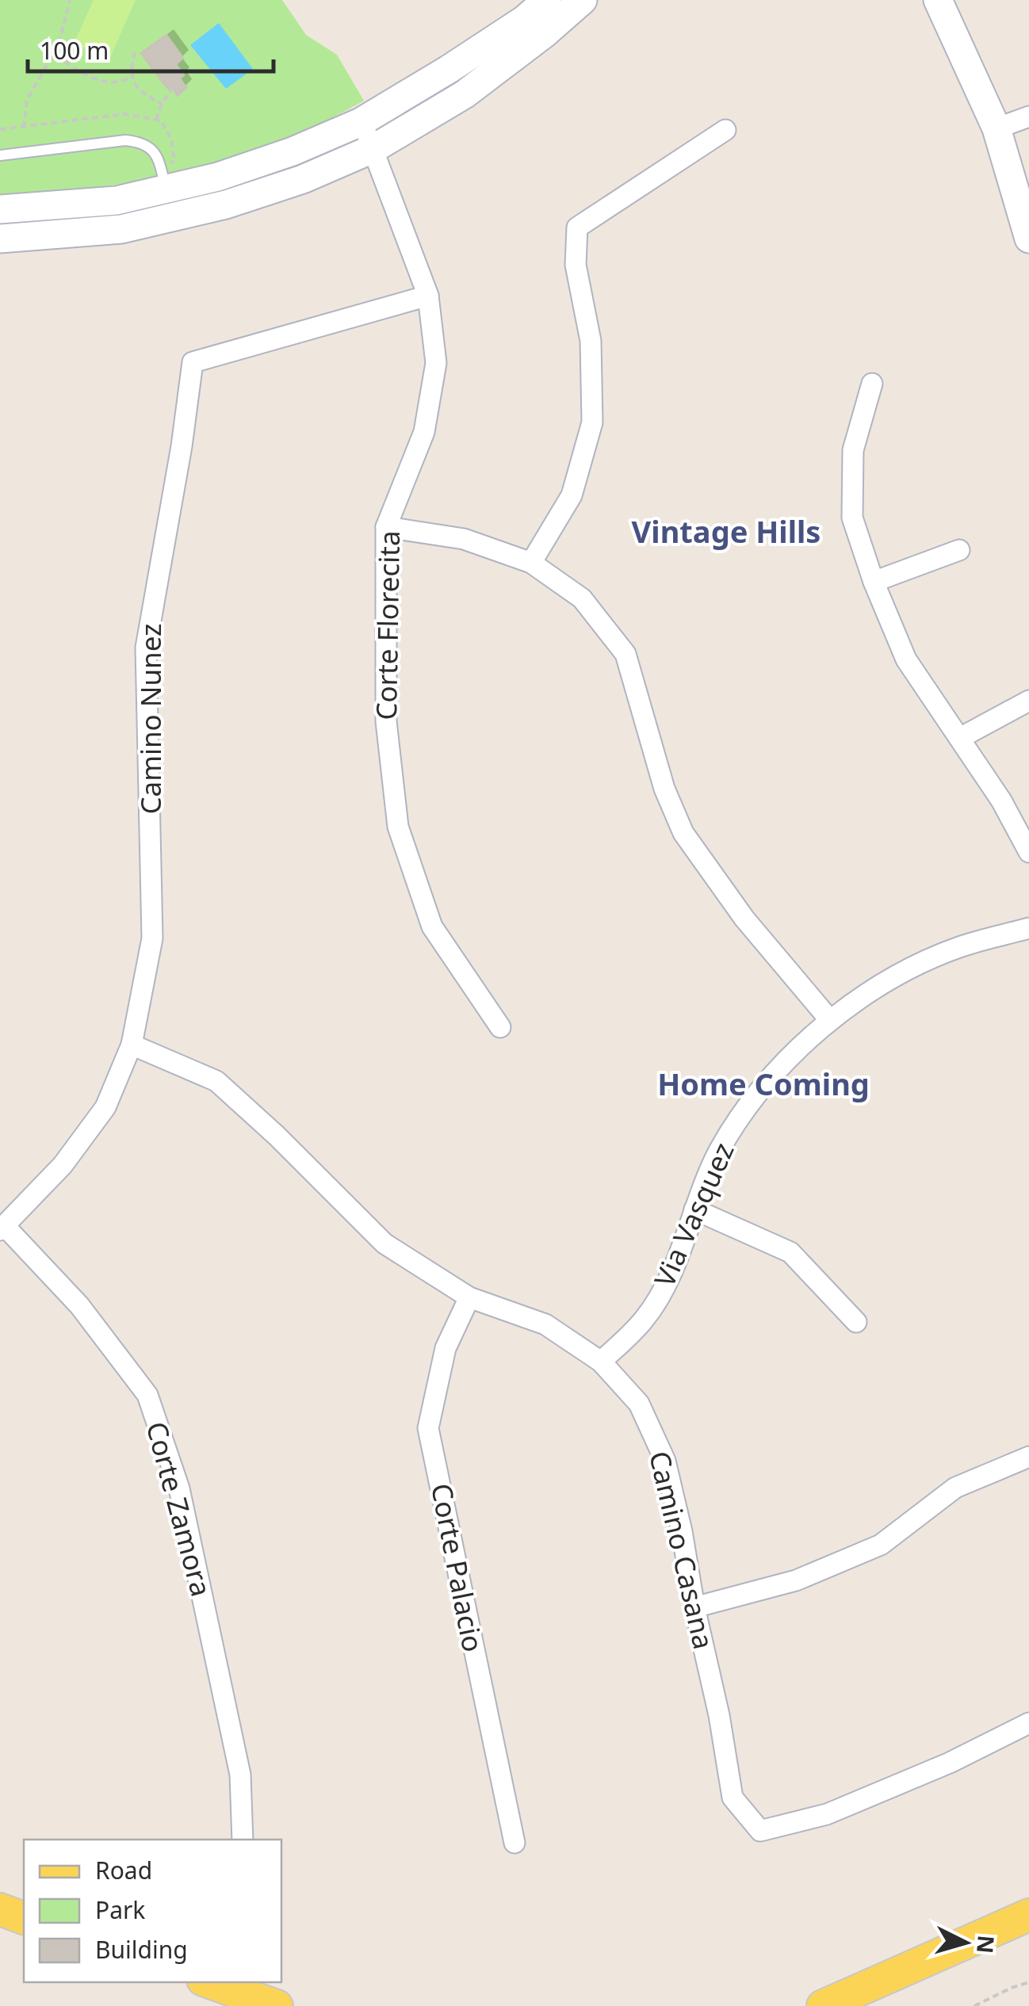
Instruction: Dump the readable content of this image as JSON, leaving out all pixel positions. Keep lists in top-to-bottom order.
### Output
{
  "streets": {
    "street": [
      "Corte Florecita",
      "Camino Nunez",
      "Via Vasquez",
      "Corte Zamora",
      "Camino Casana",
      "Corte Palacio"
    ]
  },
  "crossings": [
    ["Corte Florecita", "Camino Nunez"],
    ["Camino Nunez", "Corte Zamora"],
    ["Camino Nunez", "Camino Casana"],
    ["Via Vasquez", "Camino Casana"],
    ["Camino Casana", "Corte Palacio"]
  ],
  "districts": ["Vintage Hills", "Home Coming"],
  "legend": ["Road", "Park", "Building"],
  "scale_bar": "100 m",
  "north": "right"
}
